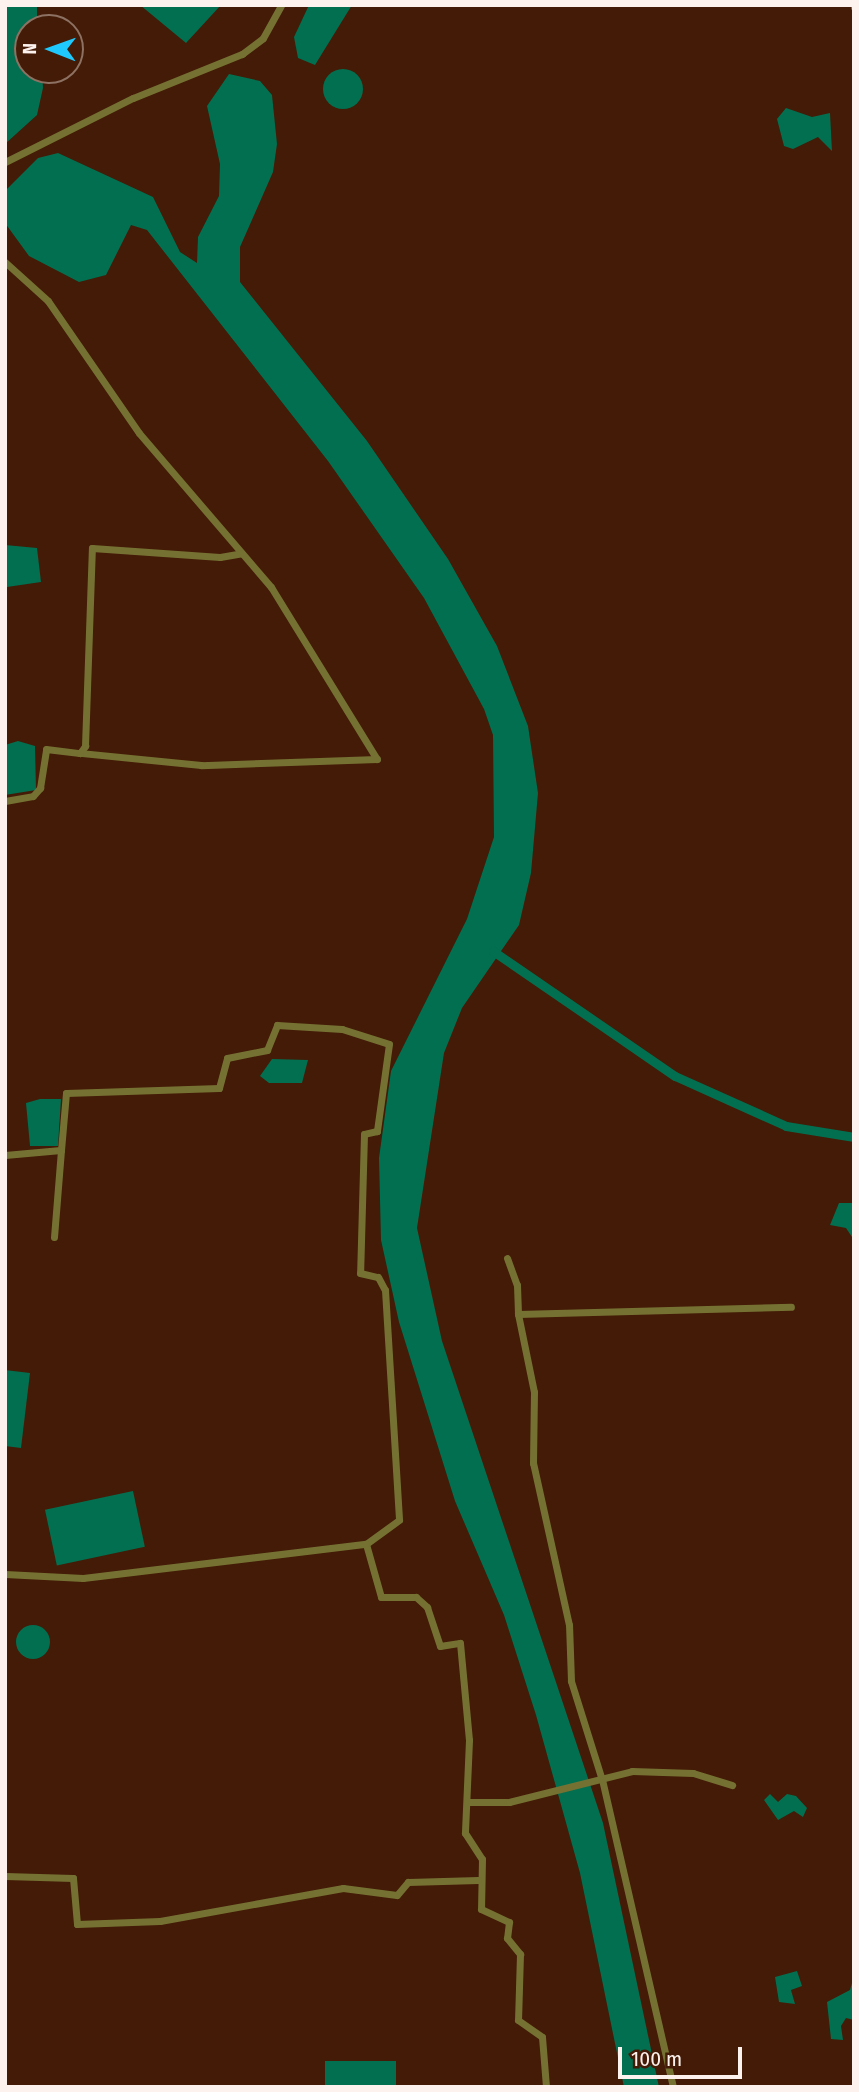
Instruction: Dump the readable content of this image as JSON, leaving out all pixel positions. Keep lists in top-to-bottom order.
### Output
{
  "scale_bar": "100 m",
  "north": "left"
}
